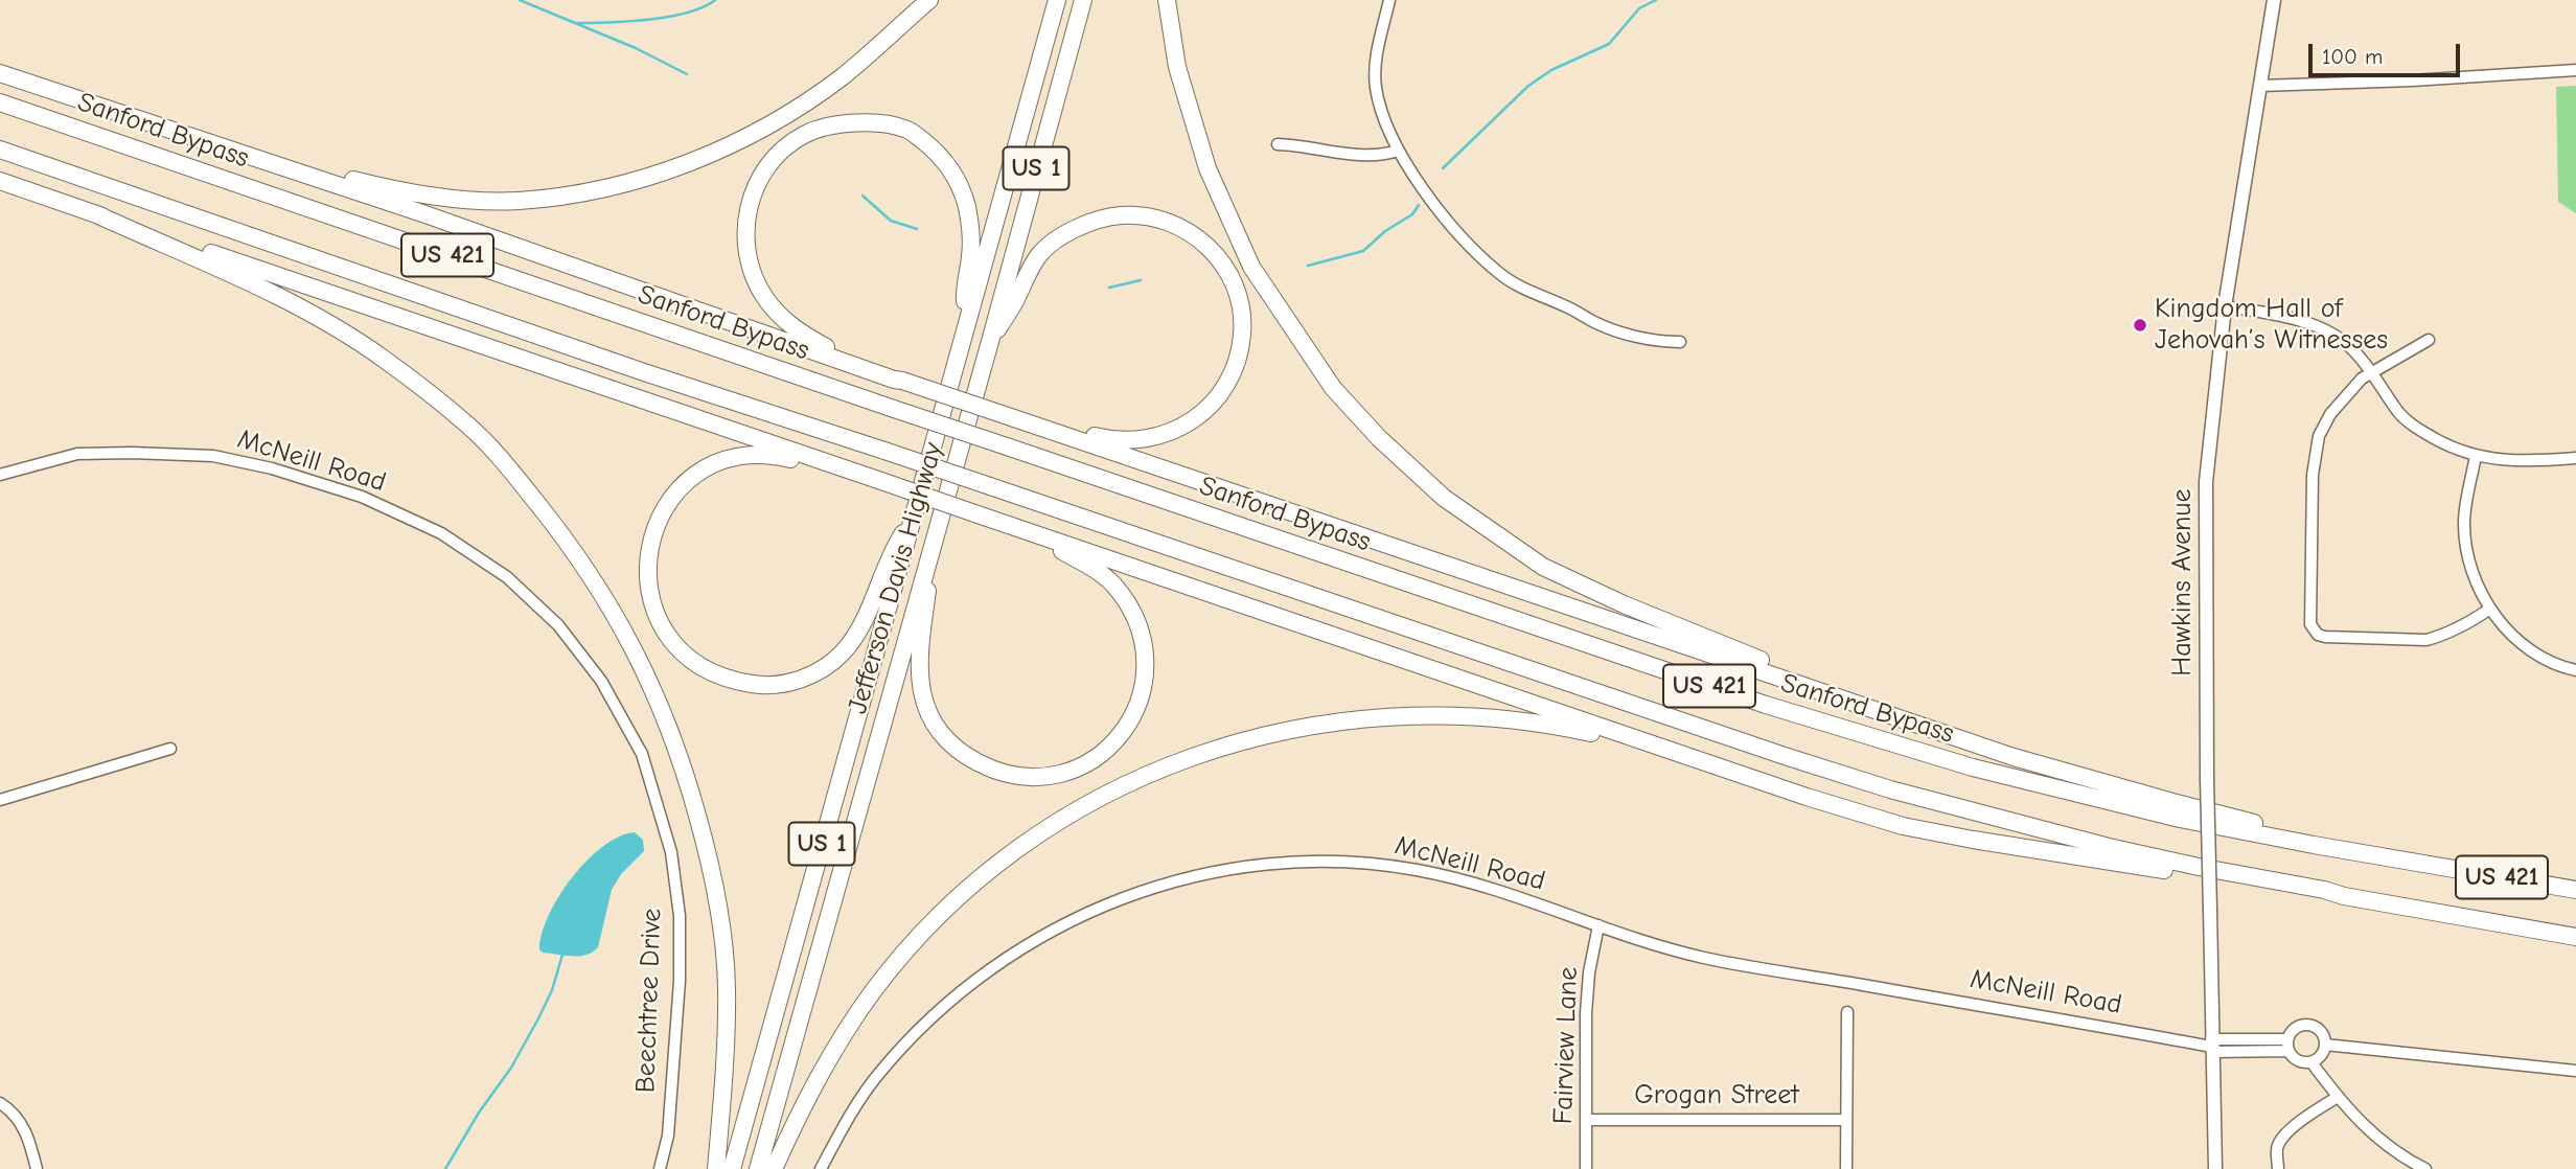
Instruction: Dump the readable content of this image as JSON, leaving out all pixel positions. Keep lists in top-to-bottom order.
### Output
{
  "streets": {
    "highway": [
      "Sanford Bypass",
      "US 1",
      "US 421",
      "Jefferson Davis Highway"
    ],
    "main road": ["Hawkins Avenue"],
    "street": [
      "McNeill Road",
      "Beechtree Drive",
      "Fairview Lane",
      "Grogan Street"
    ]
  },
  "crossings": [
    ["McNeill Road", "Hawkins Avenue"],
    ["McNeill Road", "Beechtree Drive"],
    ["McNeill Road", "Fairview Lane"],
    ["Fairview Lane", "Grogan Street"]
  ],
  "places": ["Kingdom Hall of Jehovah’s Witnesses"],
  "scale_bar": "100 m"
}
